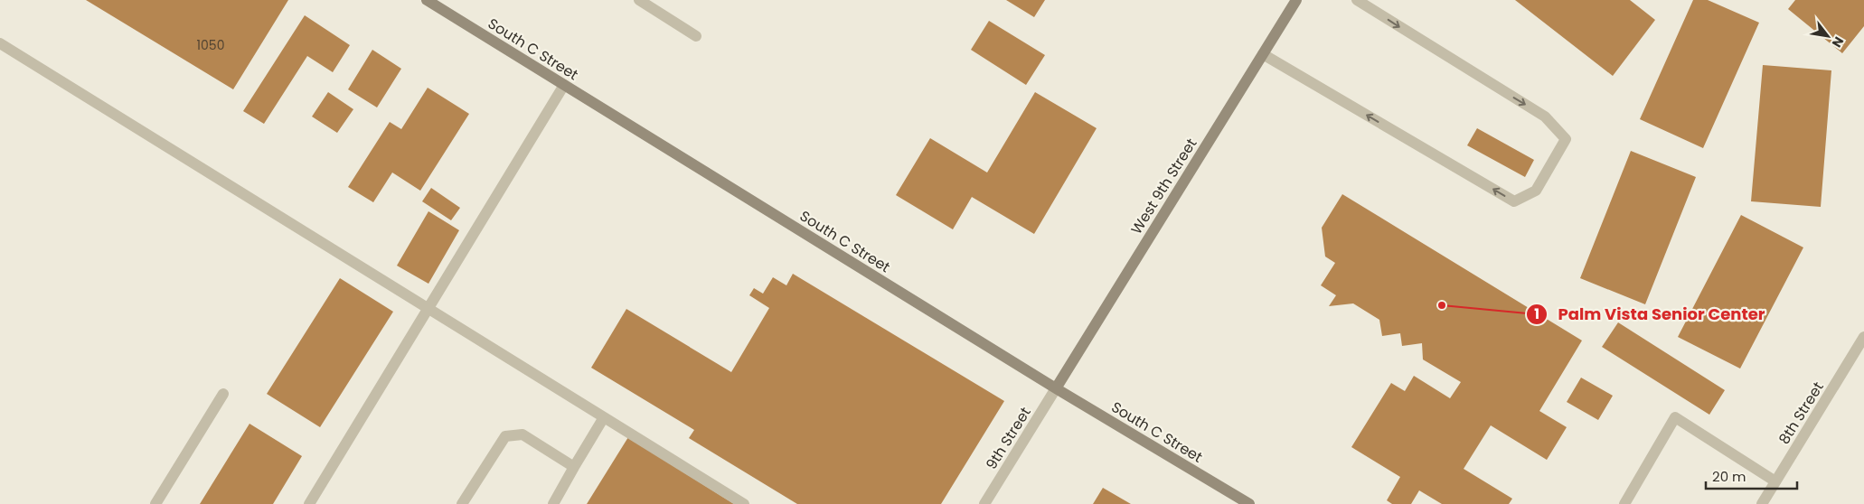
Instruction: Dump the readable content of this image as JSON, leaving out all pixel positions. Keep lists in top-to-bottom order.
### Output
{
  "streets": {
    "street": [
      "South C Street",
      "West 9th Street",
      "8th Street",
      "9th Street"
    ]
  },
  "crossings": [
    ["South C Street", "West 9th Street"],
    ["South C Street", "9th Street"],
    ["West 9th Street", "9th Street"]
  ],
  "places": ["Palm Vista Senior Center"],
  "house_numbers": ["1050"],
  "scale_bar": "20 m",
  "north": "bottom right"
}
